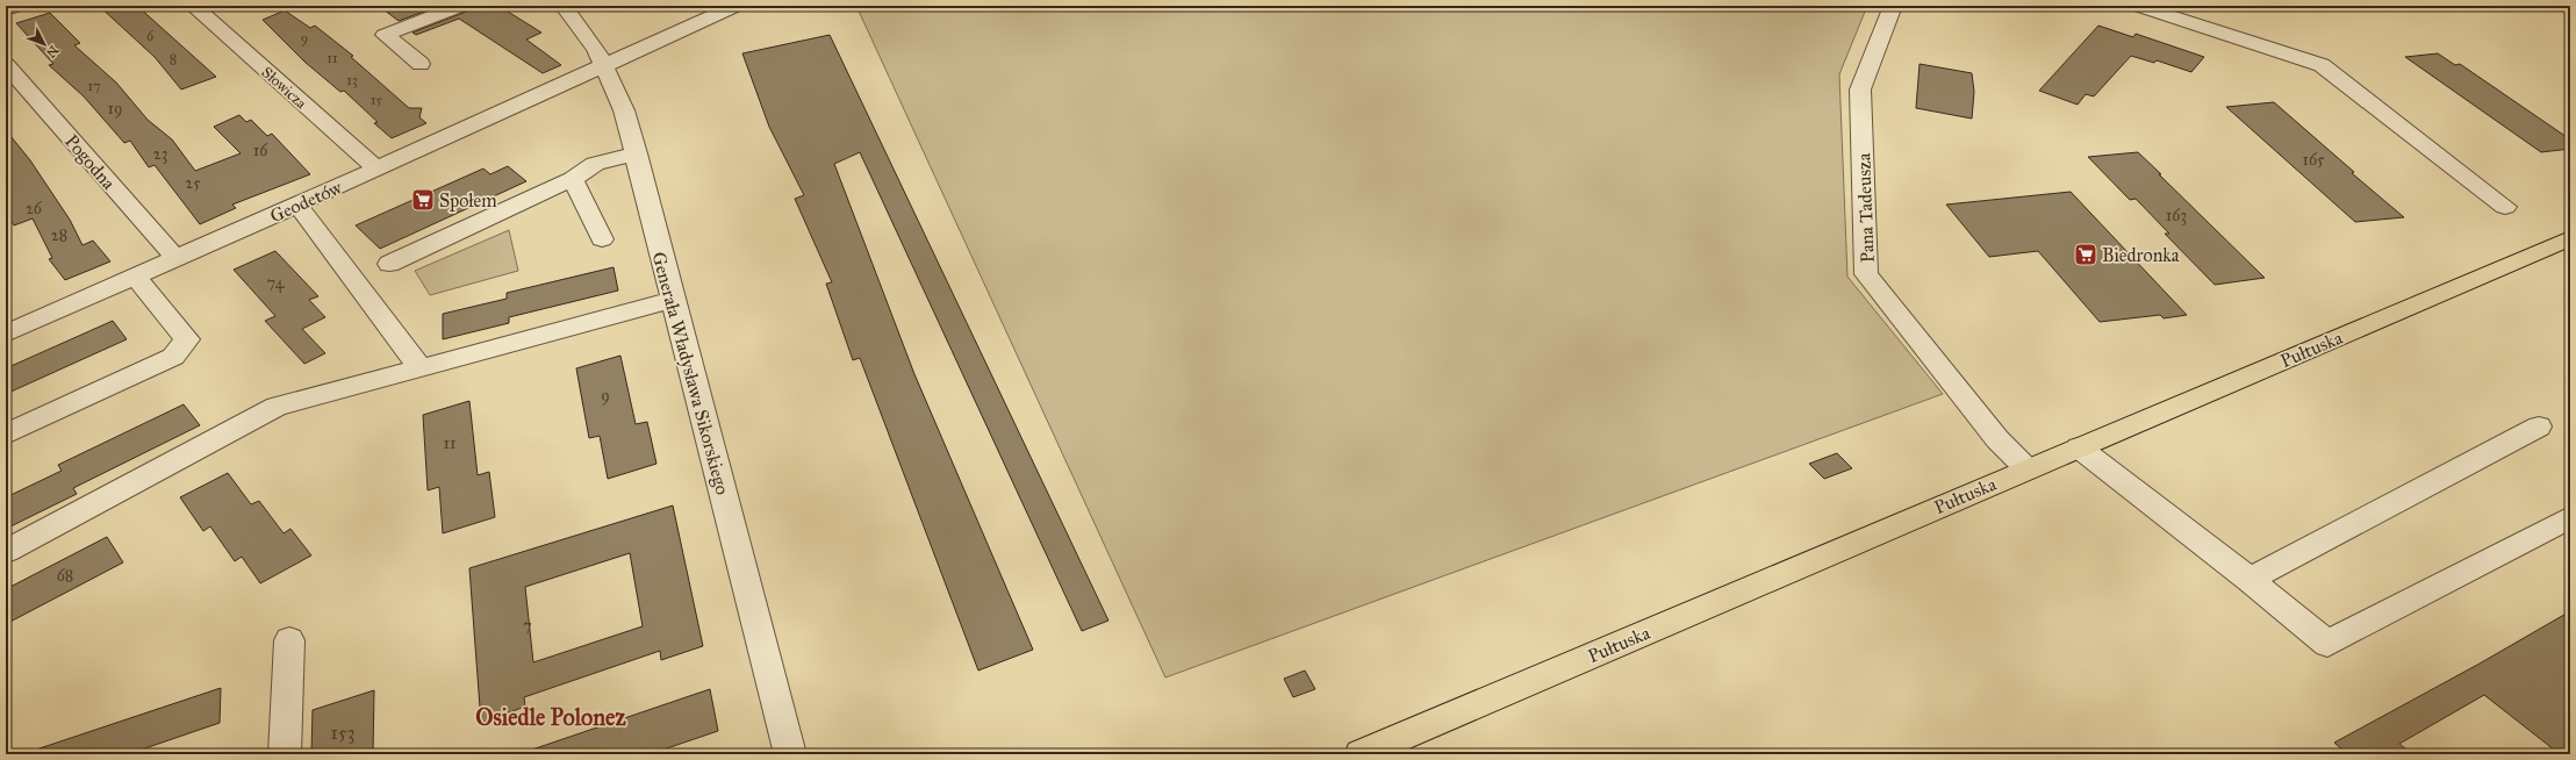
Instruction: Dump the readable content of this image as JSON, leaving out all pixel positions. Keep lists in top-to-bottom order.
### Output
{
  "streets": {
    "main road": ["Pułtuska"],
    "street": [
      "Słowicza",
      "Pogodna",
      "Geodetów",
      "Pana Tadeusza",
      "Generała Władysława Sikorskiego"
    ]
  },
  "crossings": [
    ["Słowicza", "Geodetów"],
    ["Pogodna", "Geodetów"],
    ["Geodetów", "Generała Władysława Sikorskiego"],
    ["Pana Tadeusza", "Pułtuska"]
  ],
  "districts": ["Osiedle Polonez"],
  "places": {
    "supermarket": ["Społem", "Biedronka"]
  },
  "house_numbers": [
    "6",
    "9",
    "11",
    "8",
    "13",
    "17",
    "15",
    "19",
    "16",
    "23",
    "165",
    "25",
    "26",
    "163",
    "28",
    "74",
    "9",
    "11",
    "68",
    "7",
    "153"
  ],
  "north": "bottom right"
}
